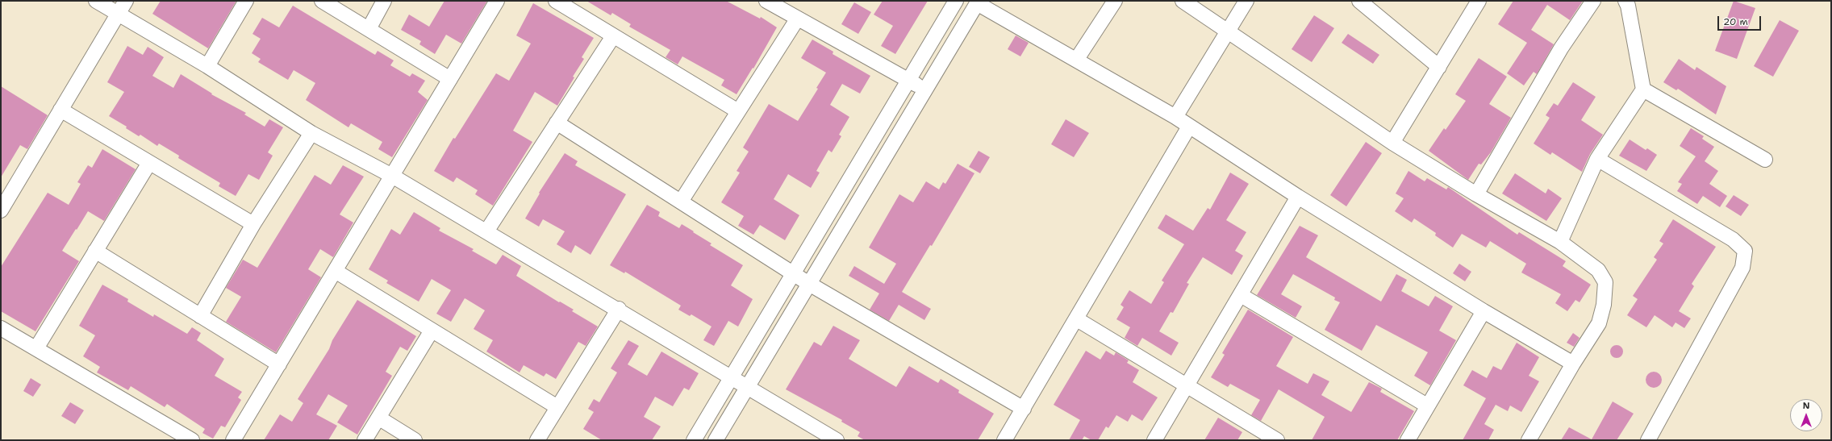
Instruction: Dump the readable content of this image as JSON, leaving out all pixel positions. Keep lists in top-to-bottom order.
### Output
{
  "scale_bar": "20 m",
  "north": "top"
}
